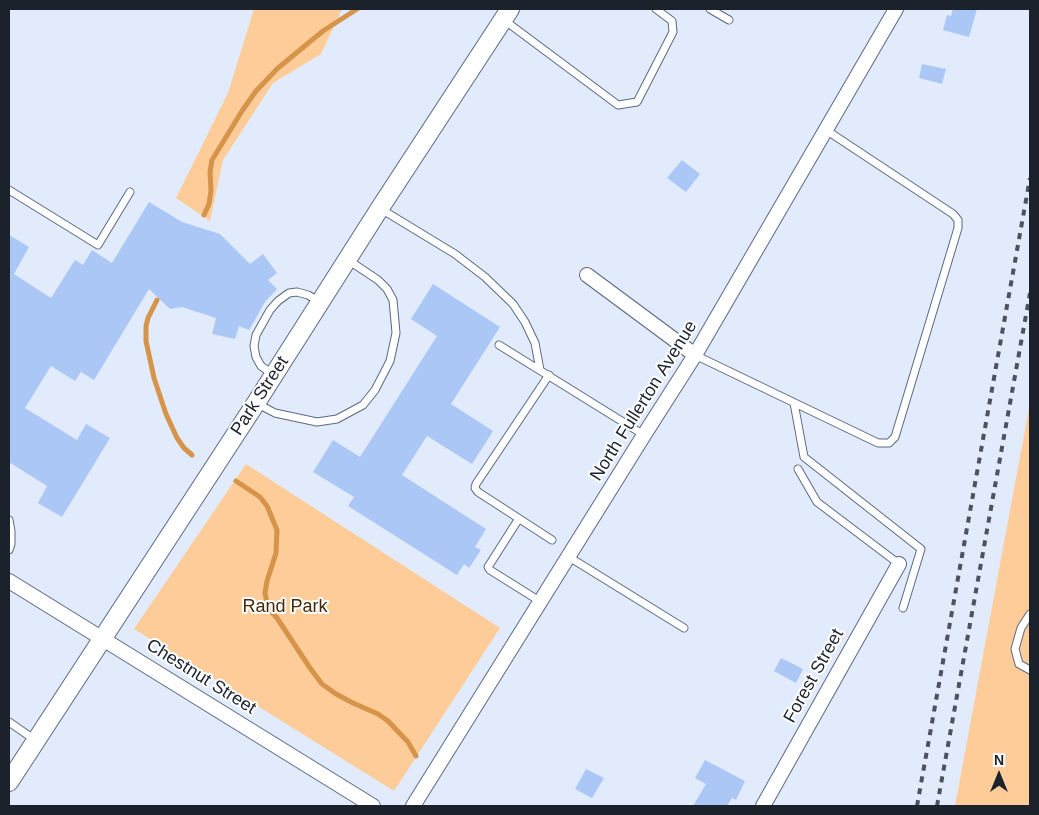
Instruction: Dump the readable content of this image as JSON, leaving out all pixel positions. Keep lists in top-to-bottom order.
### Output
{
  "streets": {
    "street": [
      "Park Street",
      "North Fullerton Avenue",
      "Forest Street",
      "Chestnut Street"
    ]
  },
  "crossings": [
    ["Park Street", "Chestnut Street"]
  ],
  "parks": ["Rand Park"],
  "north": "top"
}
